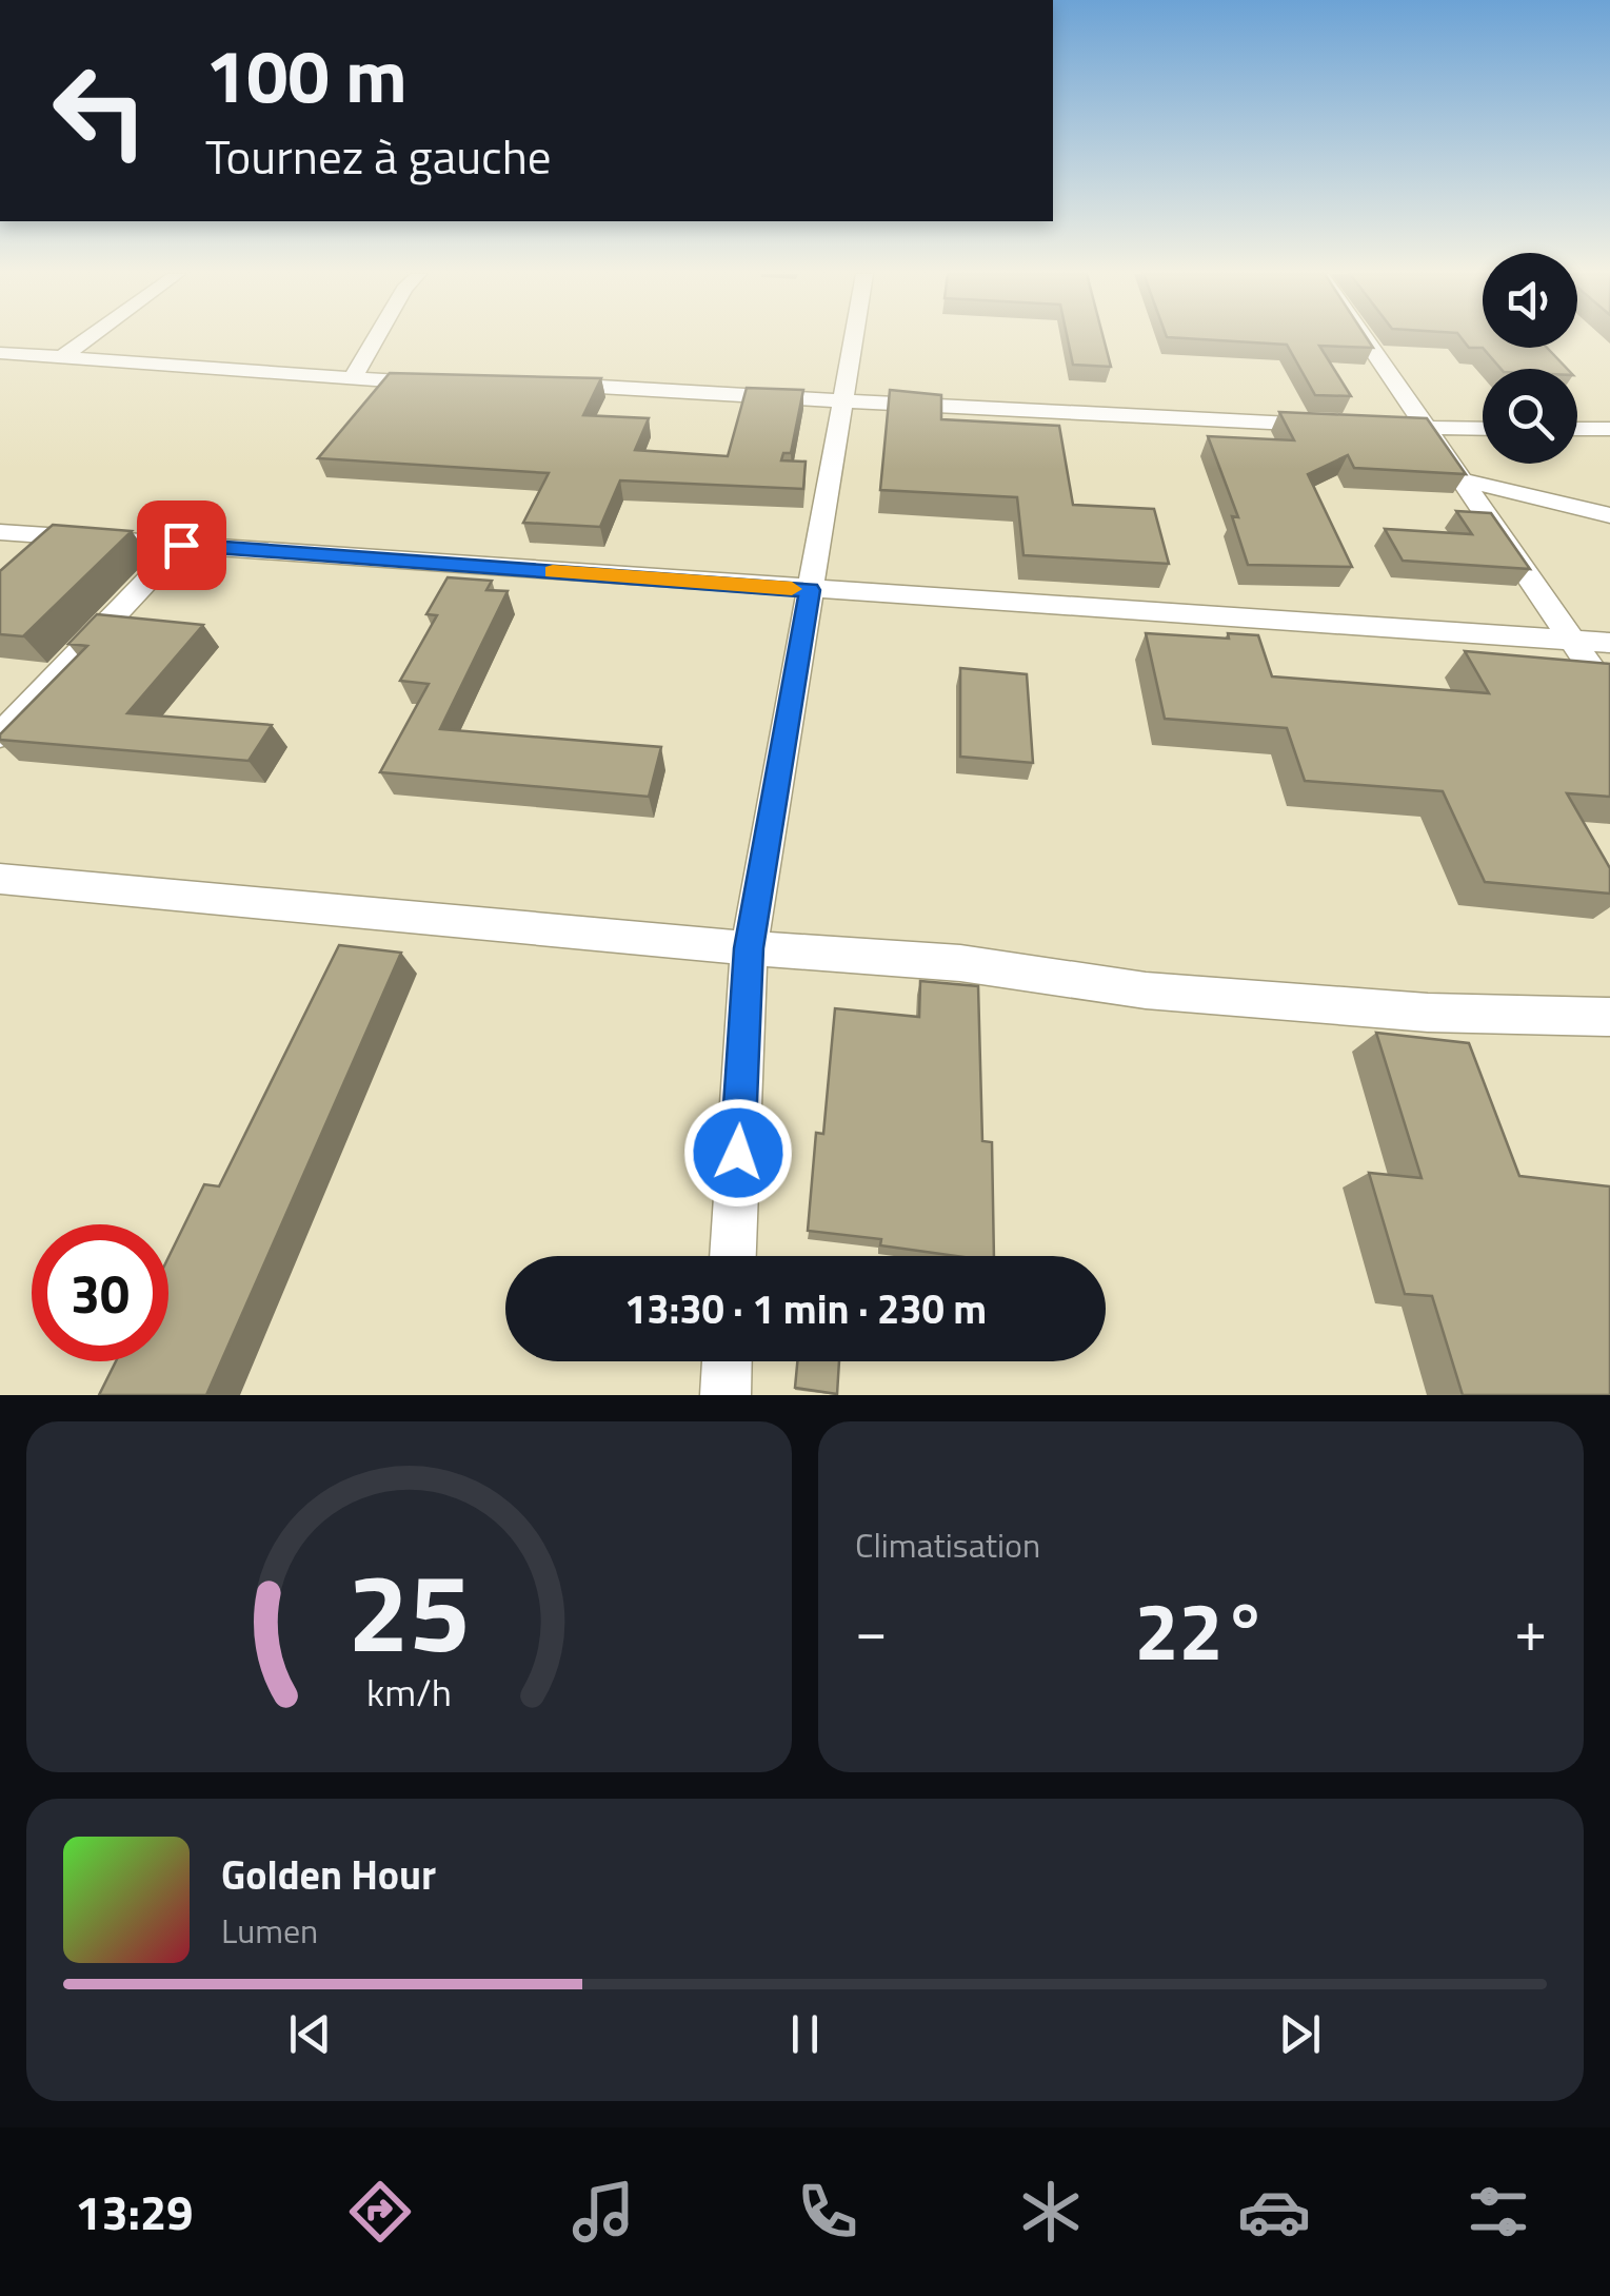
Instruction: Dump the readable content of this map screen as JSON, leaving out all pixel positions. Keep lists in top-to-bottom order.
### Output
{
  "page": {
    "turn": ["100 m", "Tournez à gauche"],
    "limit": "30",
    "trip": "13:30 · 1 min · 230 m",
    "tile": "Climatisation",
    "heat": ["−", "22°", "+"],
    "song": ["Golden Hour", "Lumen"],
    "tabs": "13:29",
    "gauge": ["25", "km/h"]
  }
}
